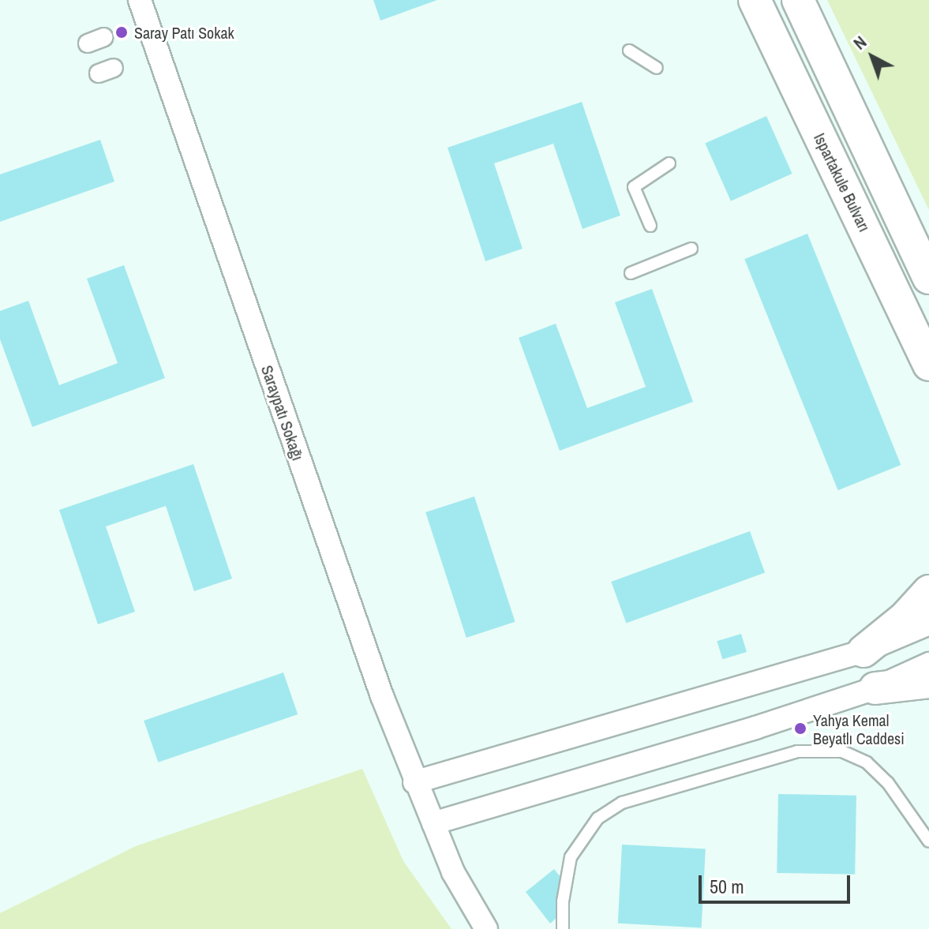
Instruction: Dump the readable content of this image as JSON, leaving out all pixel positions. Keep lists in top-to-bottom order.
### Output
{
  "streets": {
    "main road": ["Ispartakule Bulvarı"],
    "street": ["Saraypatı Sokağı"]
  },
  "places": ["Saray Patı Sokak", "Yahya Kemal Beyatlı Caddesi"],
  "scale_bar": "50 m",
  "north": "top left"
}
